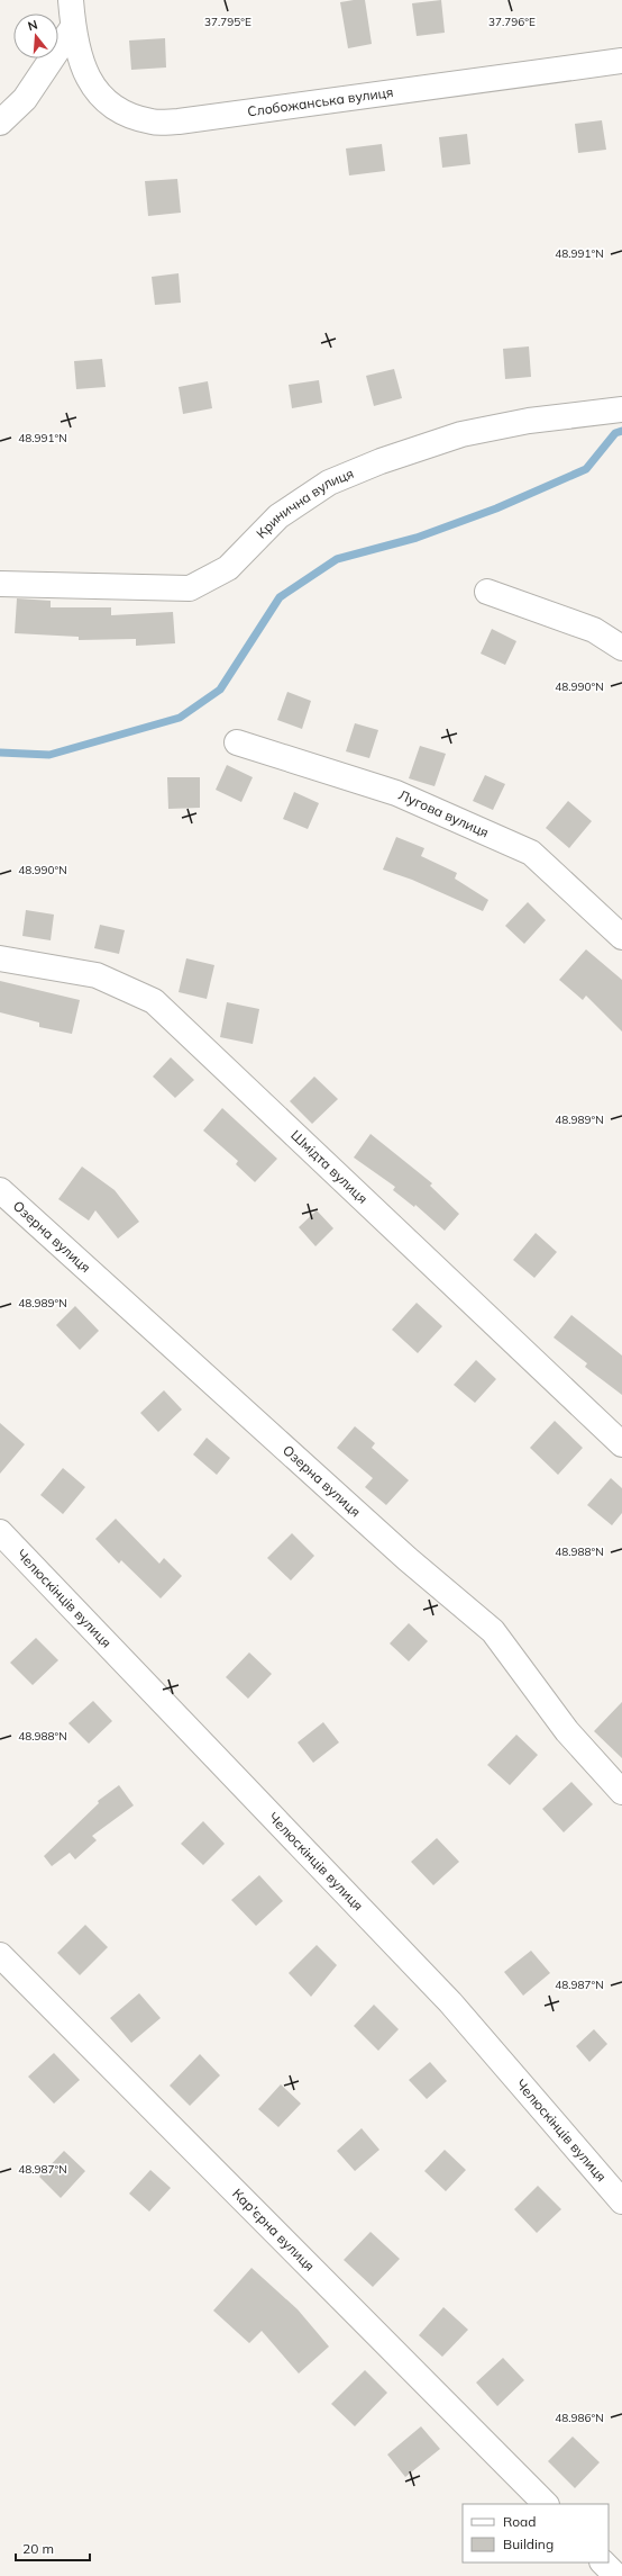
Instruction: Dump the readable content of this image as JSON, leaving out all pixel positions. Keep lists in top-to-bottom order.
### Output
{
  "streets": {
    "street": [
      "Слобожанська вулиця",
      "Кринична вулиця",
      "Лугова вулиця",
      "Шмідта вулиця",
      "Озерна вулиця",
      "Челюскінців вулиця",
      "Кар'єрна вулиця"
    ]
  },
  "legend": ["Road", "Building"],
  "scale_bar": "20 m",
  "north": "top",
  "coordinates": [
    "37.795°E",
    "37.796°E",
    "48.991°N",
    "48.990°N",
    "48.989°N",
    "48.988°N",
    "48.987°N",
    "48.986°N"
  ]
}
